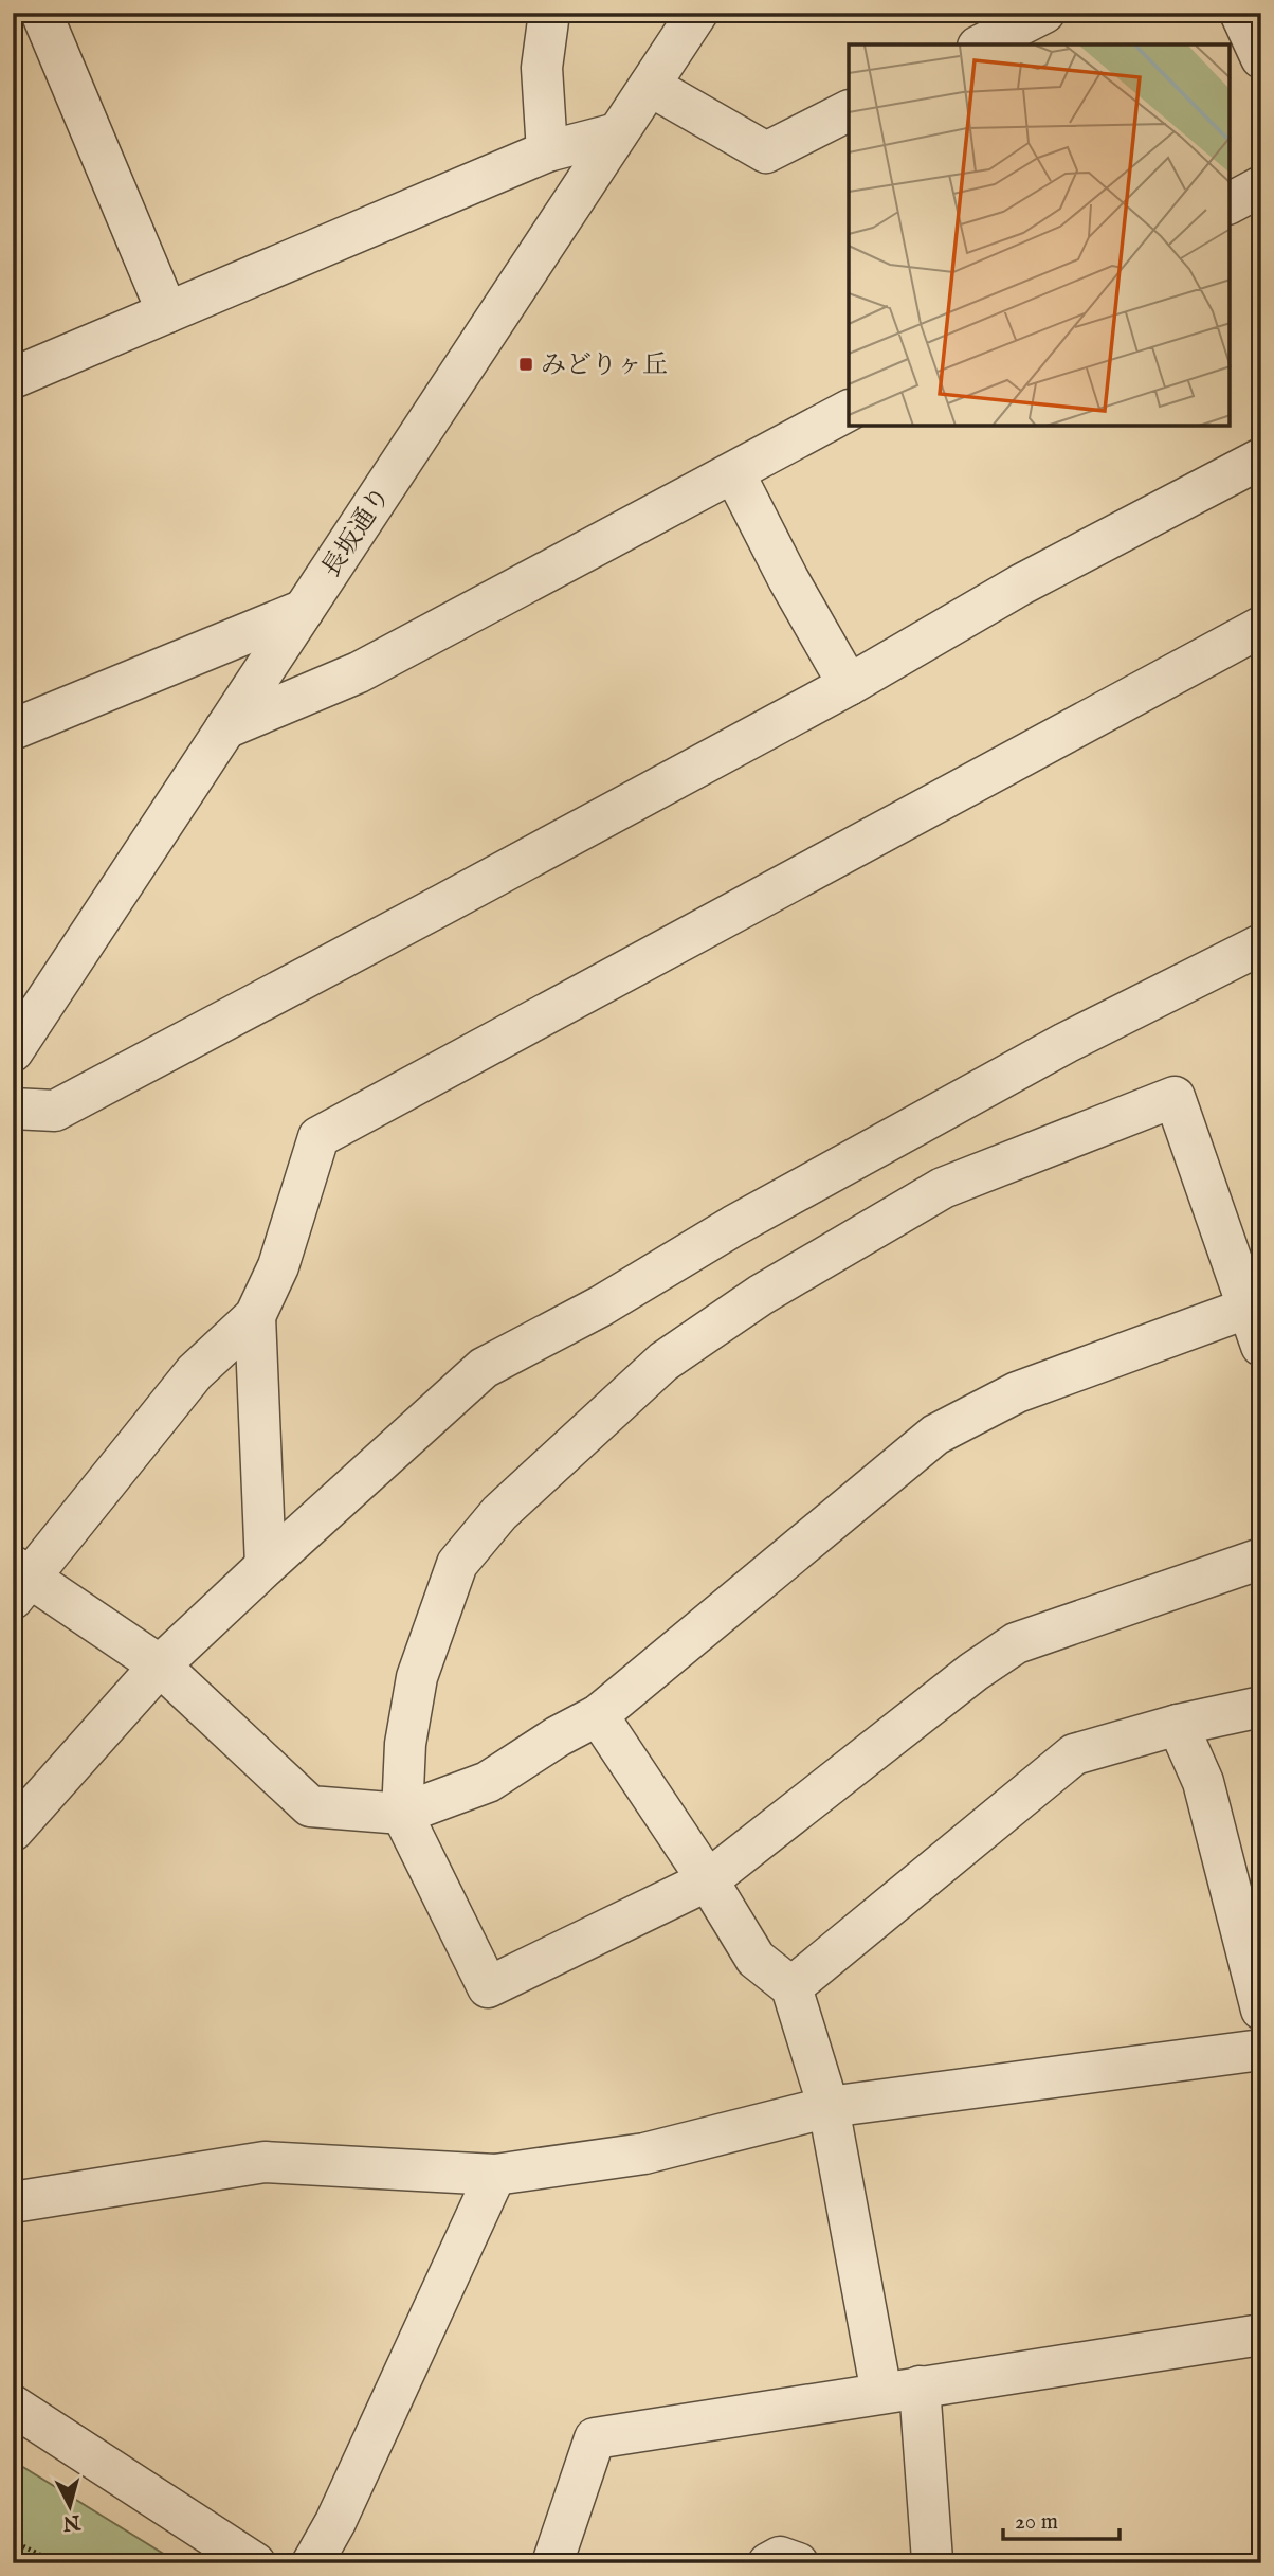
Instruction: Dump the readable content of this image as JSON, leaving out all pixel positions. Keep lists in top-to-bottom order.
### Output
{
  "streets": {
    "street": ["長坂通り"]
  },
  "places": {
    "transit": ["みどりヶ丘"]
  },
  "scale_bar": "20 m",
  "north": "bottom"
}
